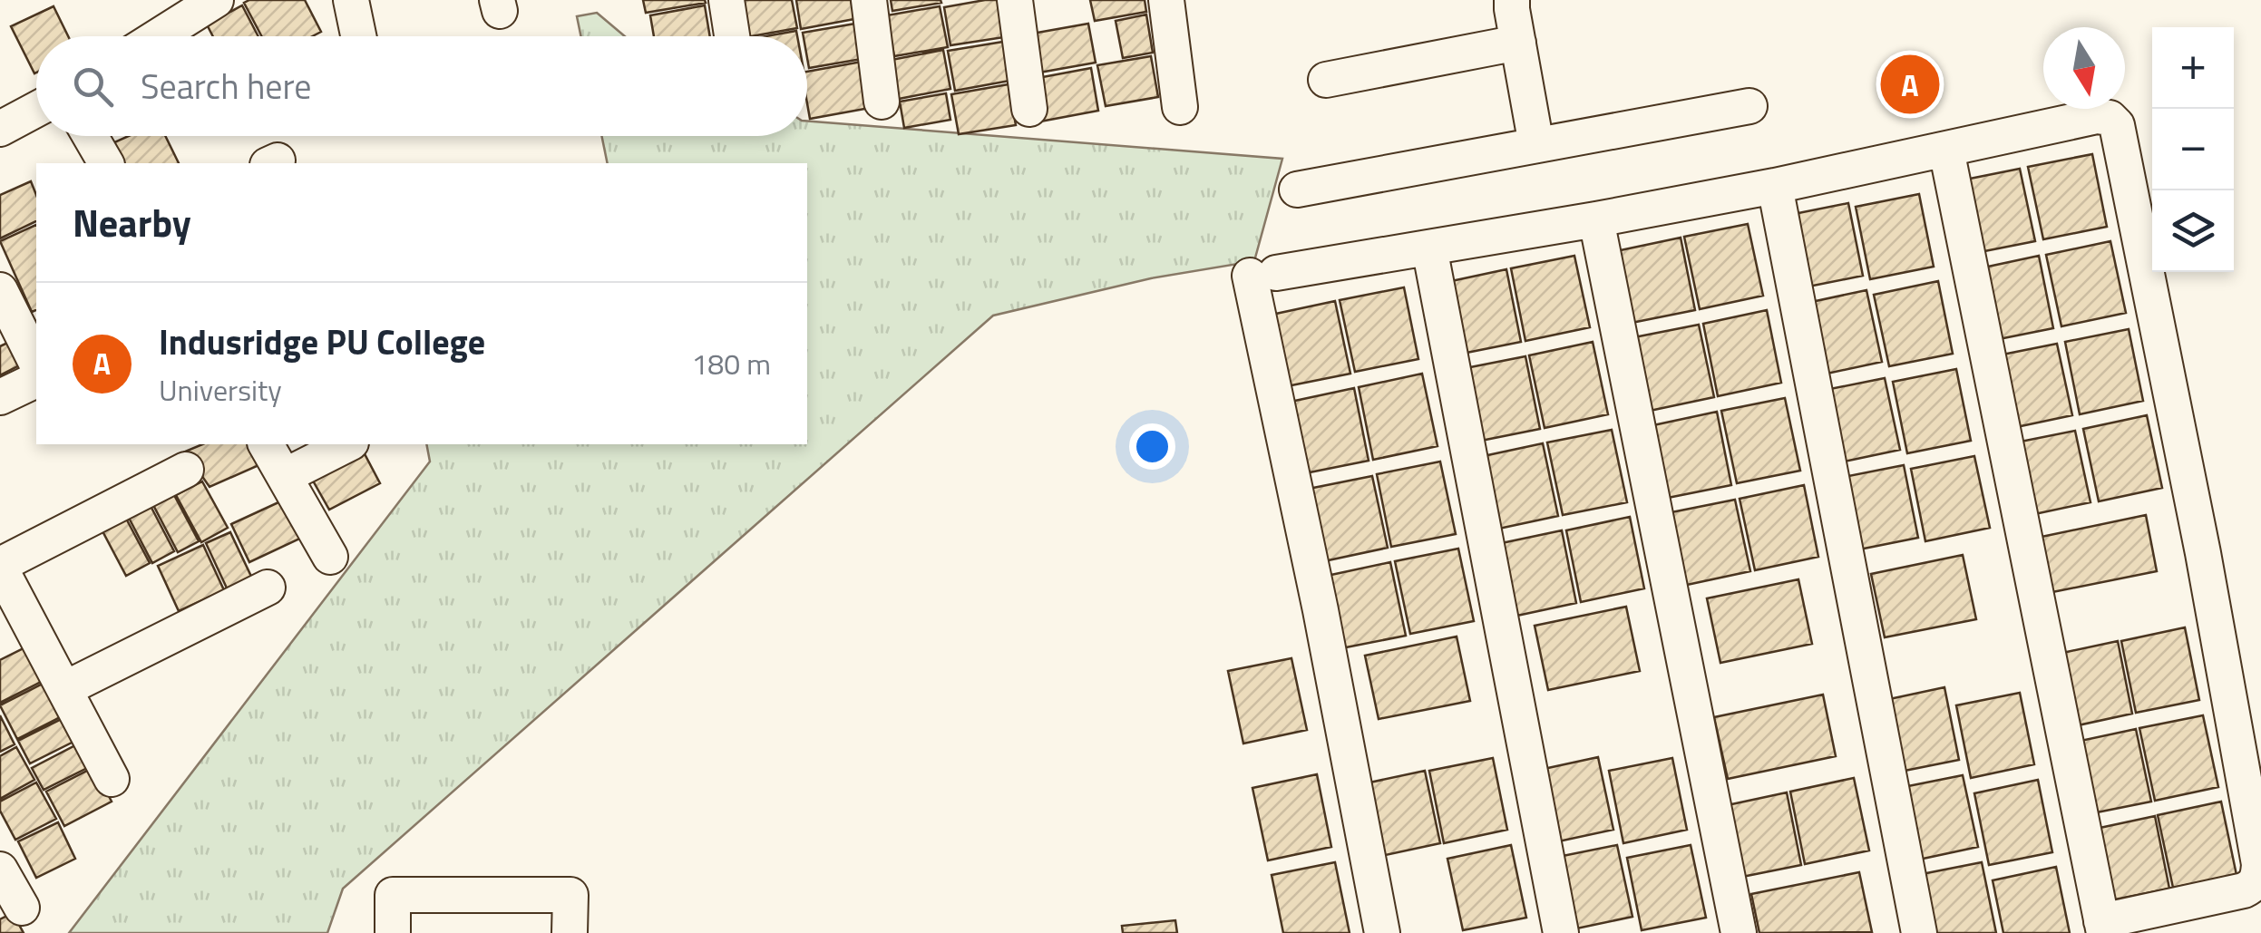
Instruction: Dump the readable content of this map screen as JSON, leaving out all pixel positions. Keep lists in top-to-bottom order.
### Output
{
  "north": "bottom",
  "page": {
    "map_buttons": ["+", "−"],
    "search": "Search here",
    "pins": "A",
    "heading": "Nearby",
    "list": [
      {
        "mark": "A",
        "name": "Indusridge PU College",
        "note": "University",
        "value": "180 m"
      }
    ]
  }
}
